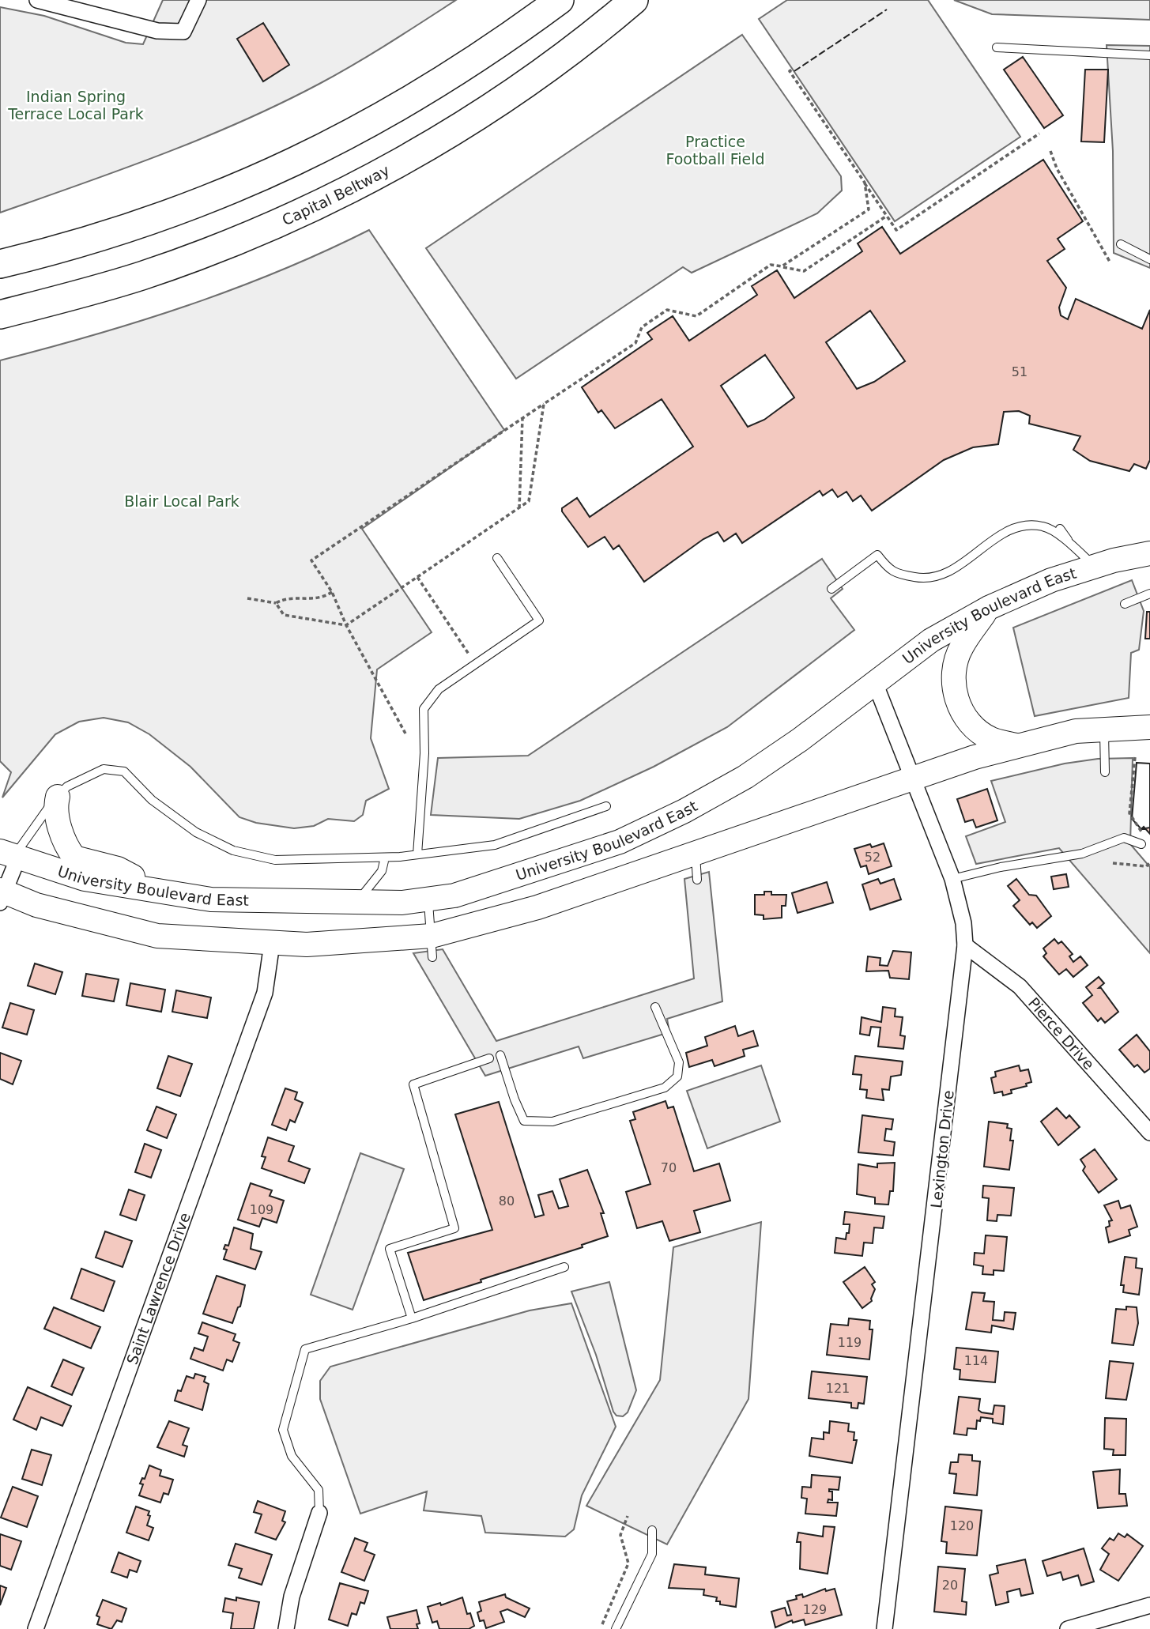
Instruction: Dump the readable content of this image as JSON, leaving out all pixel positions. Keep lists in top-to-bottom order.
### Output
{
  "streets": {
    "highway": ["Capital Beltway"],
    "main road": ["University Boulevard East"],
    "street": ["Pierce Drive", "Lexington Drive", "Saint Lawrence Drive"]
  },
  "crossings": [
    ["University Boulevard East", "Lexington Drive"],
    ["Pierce Drive", "Lexington Drive"]
  ],
  "parks": ["Indian Spring Terrace Local Park", "Practice Football Field", "Blair Local Park"],
  "house_numbers": [
    "51",
    "52",
    "70",
    "80",
    "109",
    "119",
    "114",
    "121",
    "120",
    "20",
    "129"
  ]
}
